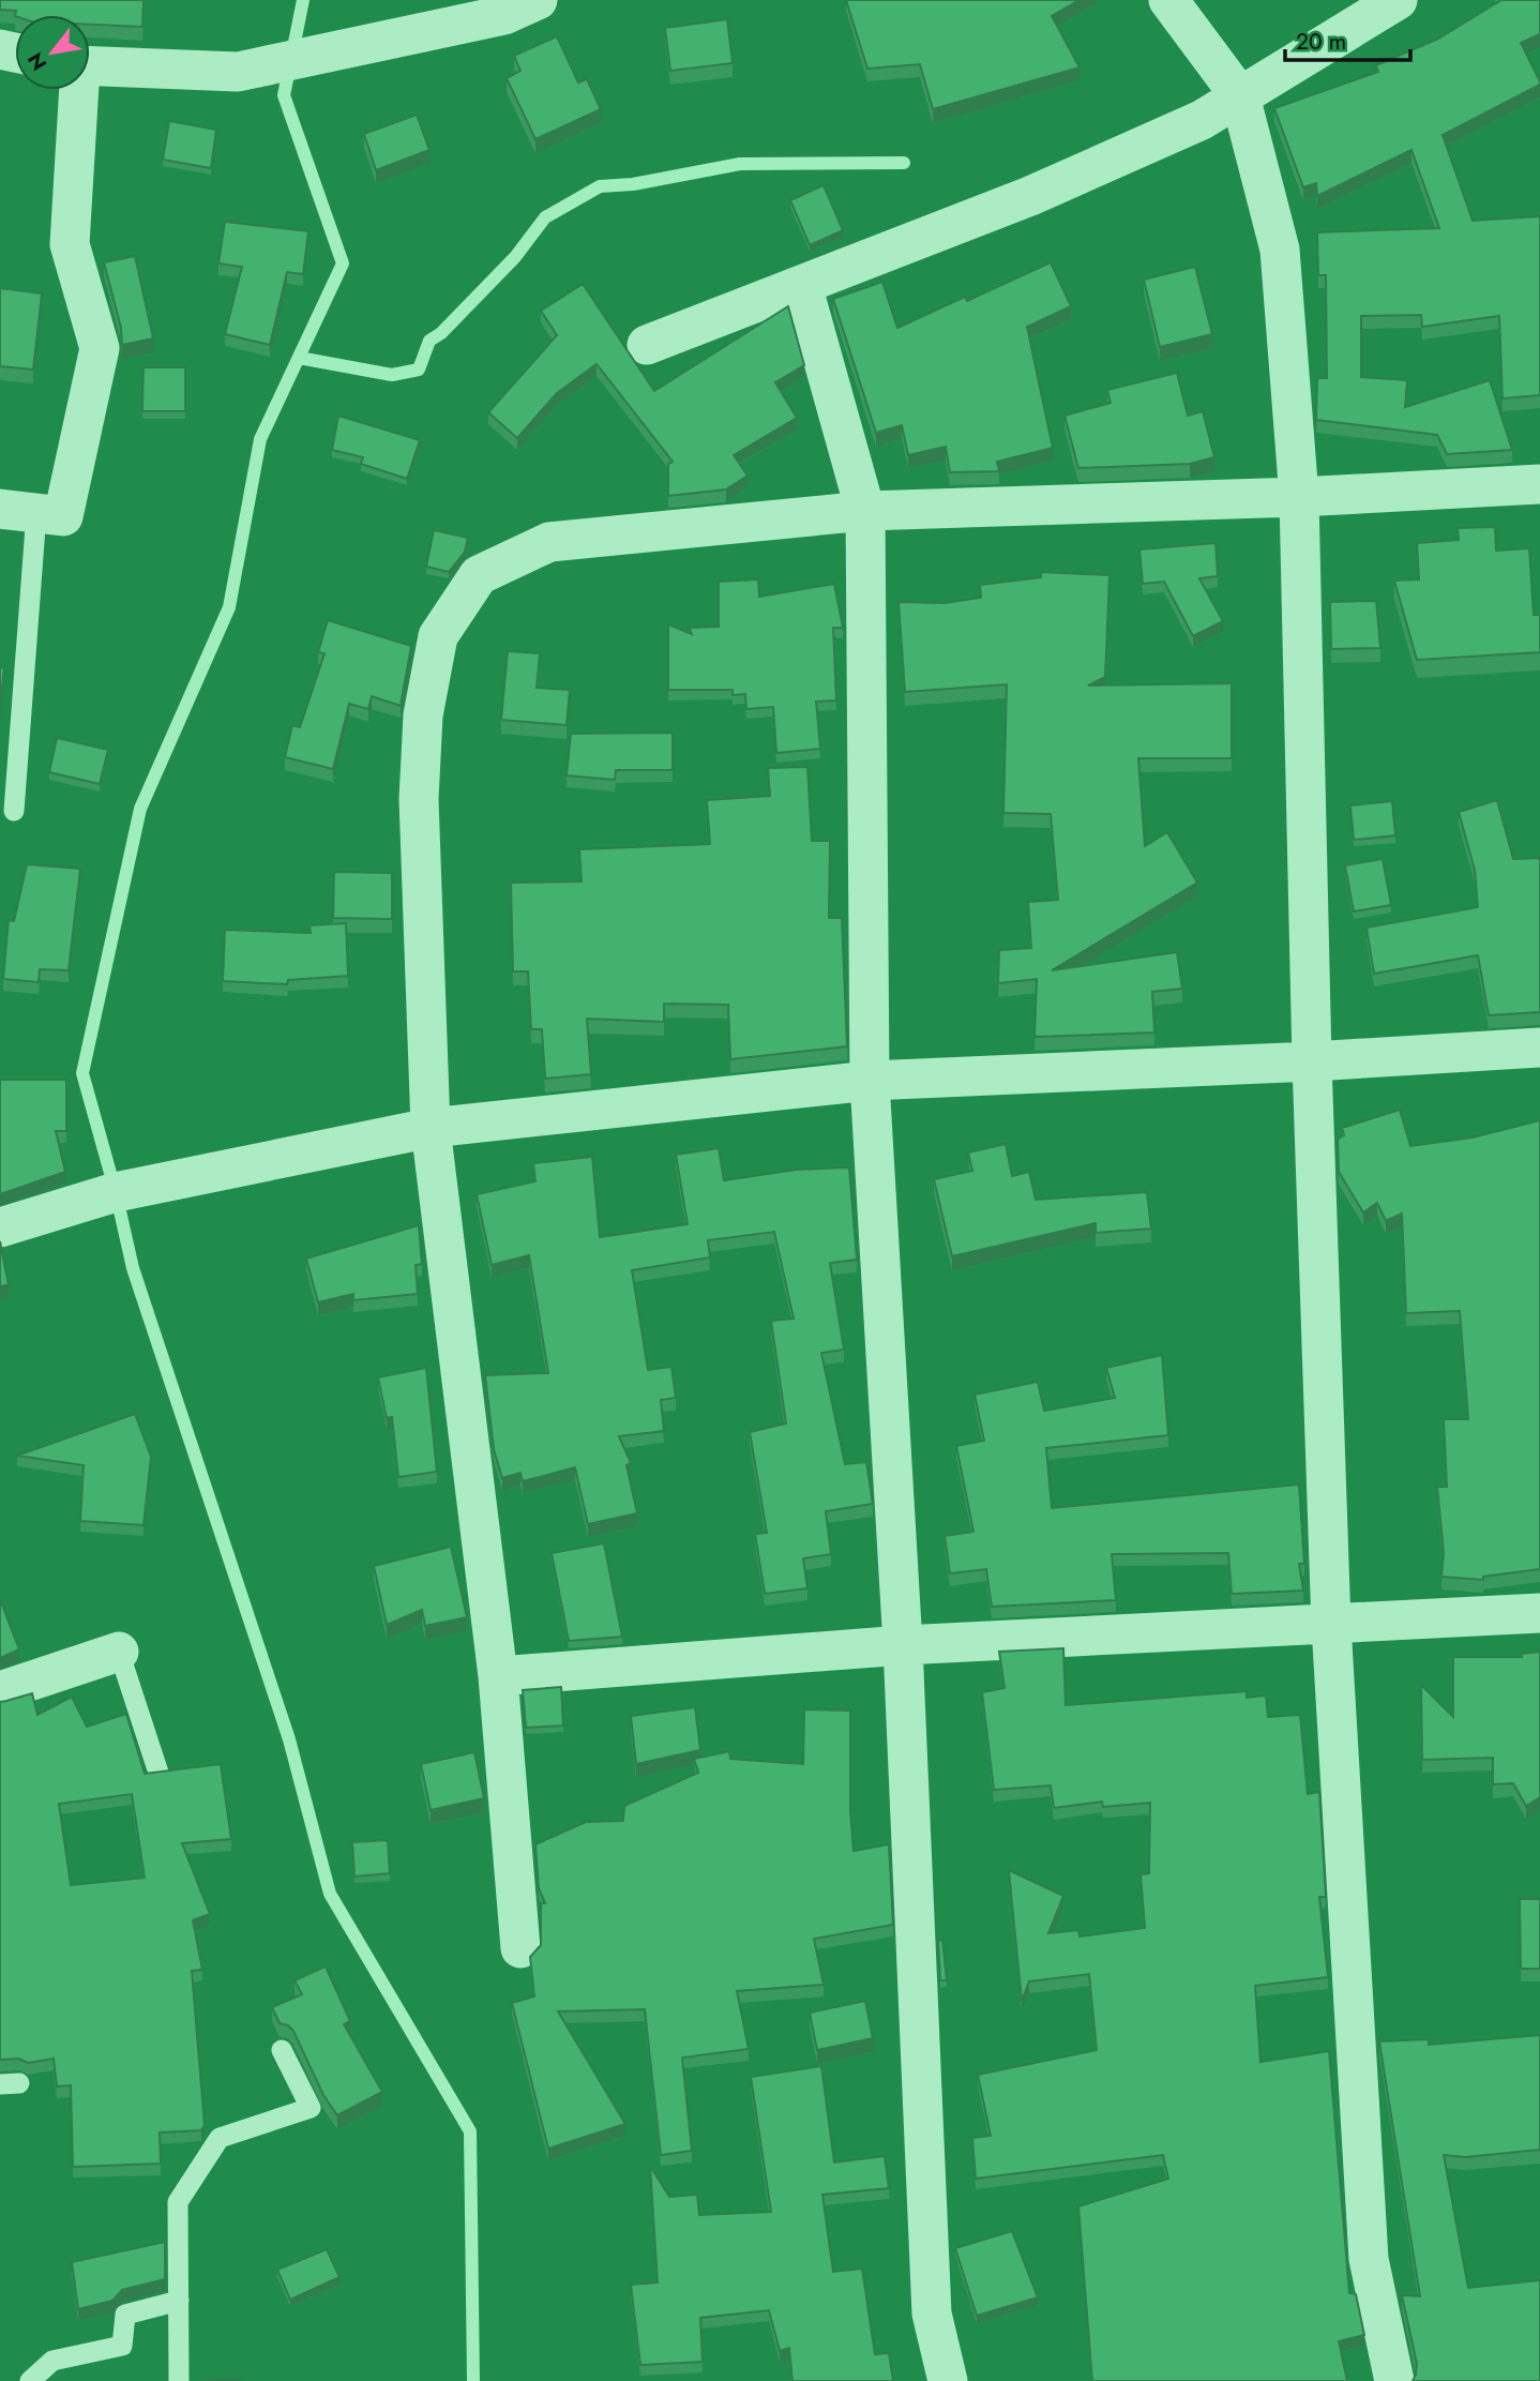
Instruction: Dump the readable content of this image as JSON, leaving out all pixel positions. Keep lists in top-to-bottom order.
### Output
{
  "scale_bar": "20 m",
  "north": "bottom left"
}
